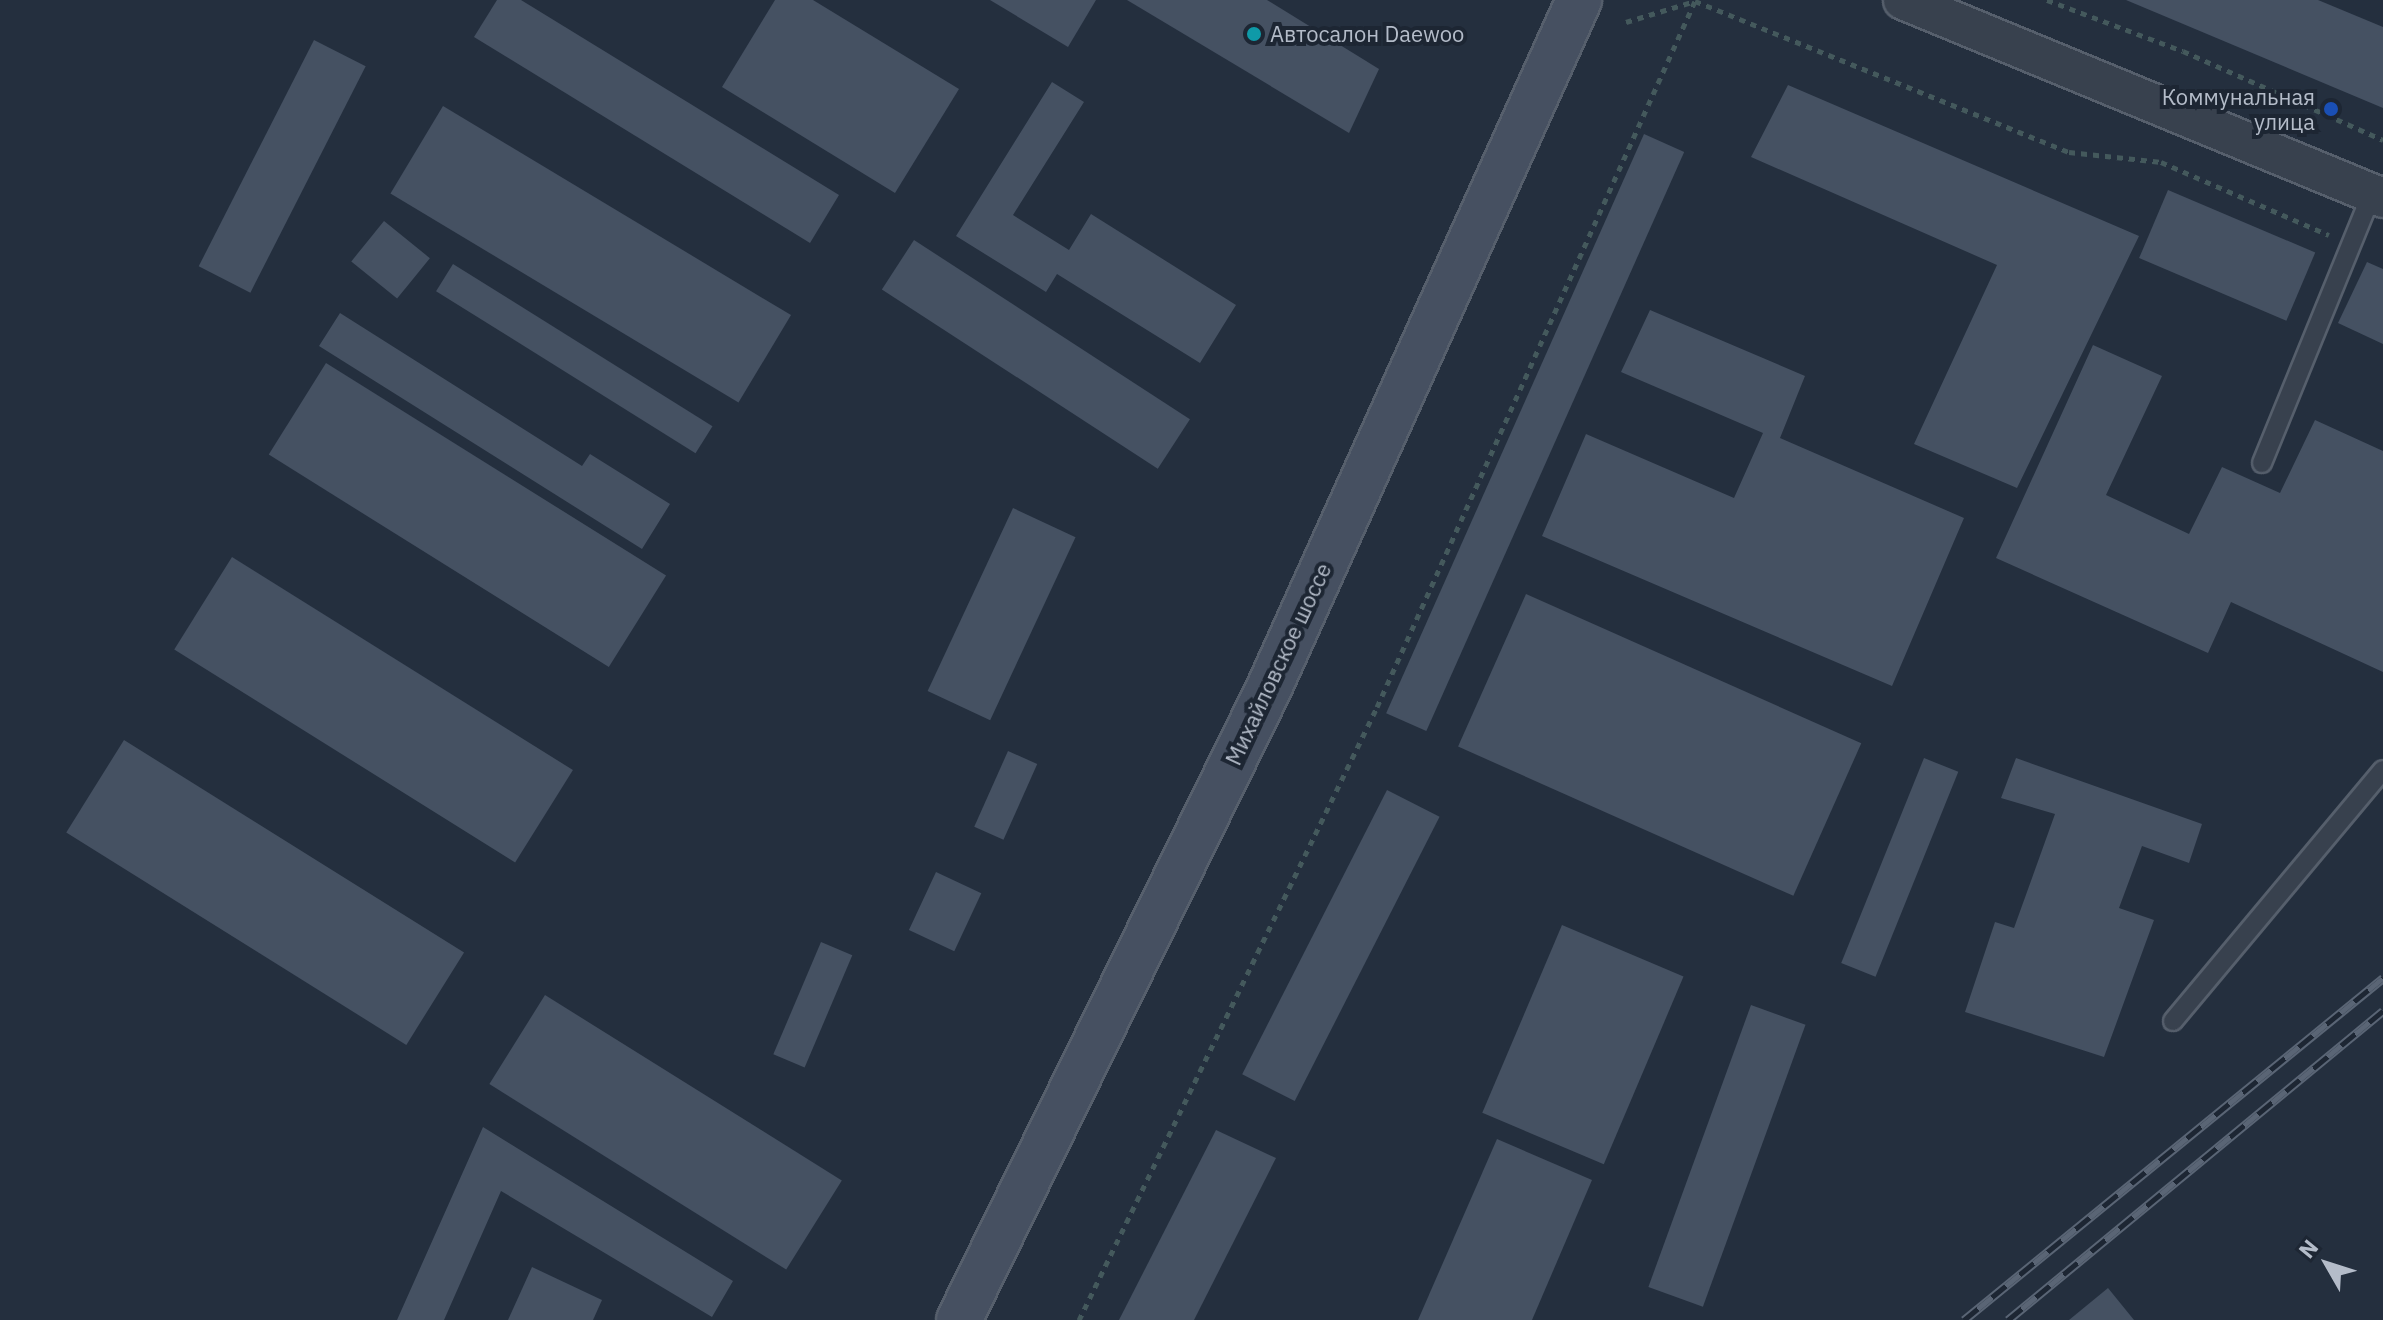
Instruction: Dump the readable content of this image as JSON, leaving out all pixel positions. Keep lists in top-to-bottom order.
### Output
{
  "streets": {
    "main road": ["Михайловское шоссе"]
  },
  "places": ["Автосалон Daewoo", "Коммунальная улица"],
  "north": "top left"
}
